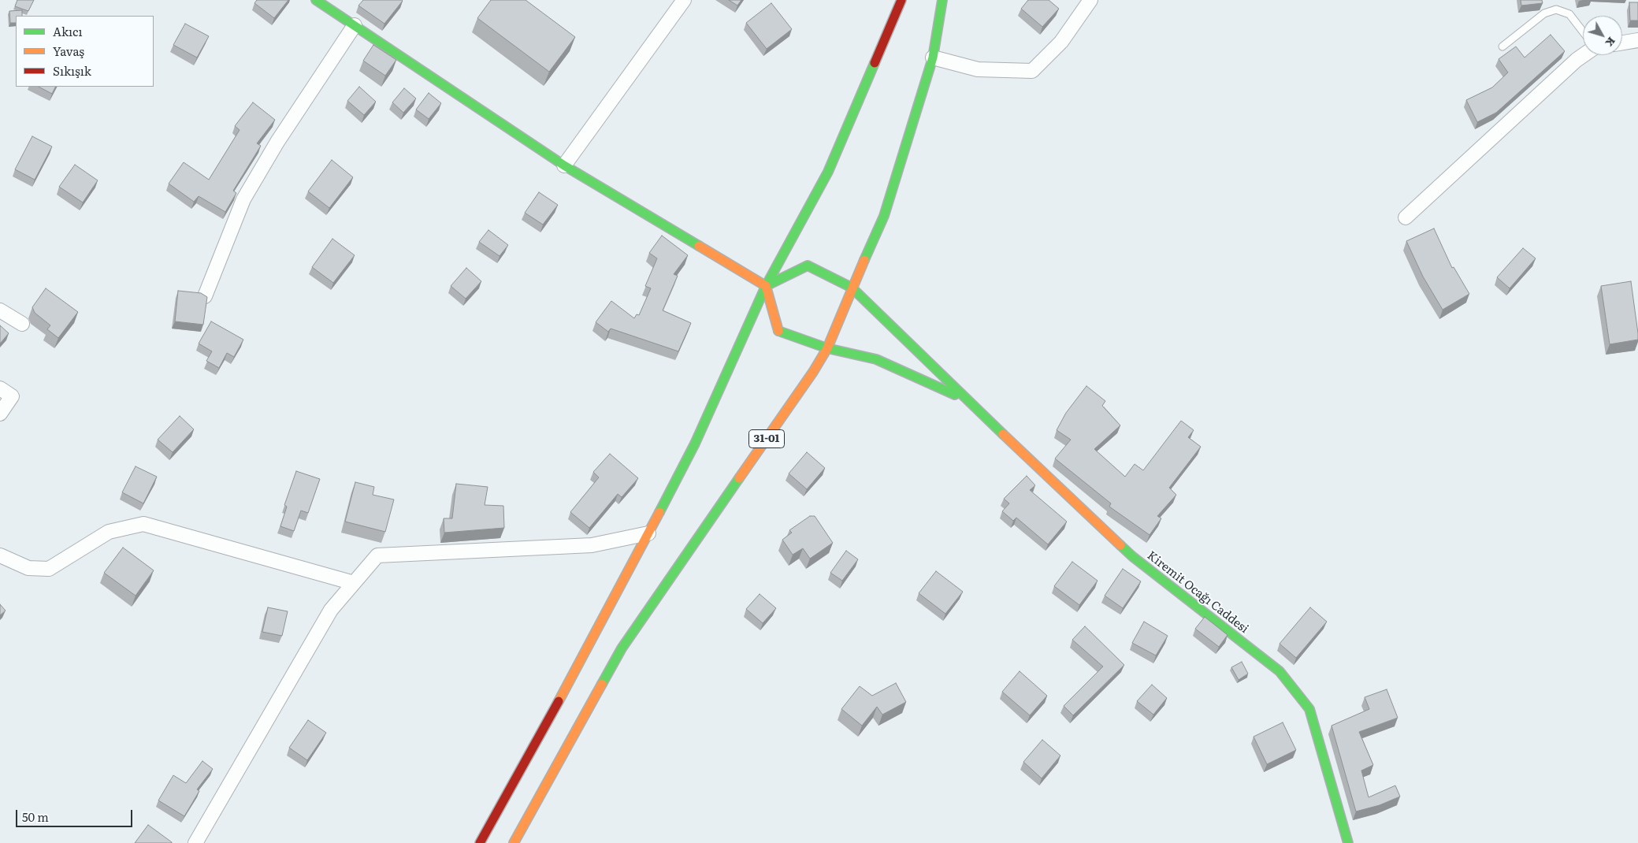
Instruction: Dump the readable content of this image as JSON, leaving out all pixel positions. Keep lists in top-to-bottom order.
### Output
{
  "streets": {
    "main road": ["31-01", "Kiremit Ocağı Caddesi"]
  },
  "crossings": [
    ["31-01", "Kiremit Ocağı Caddesi"]
  ],
  "legend": ["Akıcı", "Yavaş", "Sıkışık"],
  "scale_bar": "50 m",
  "north": "bottom right"
}
